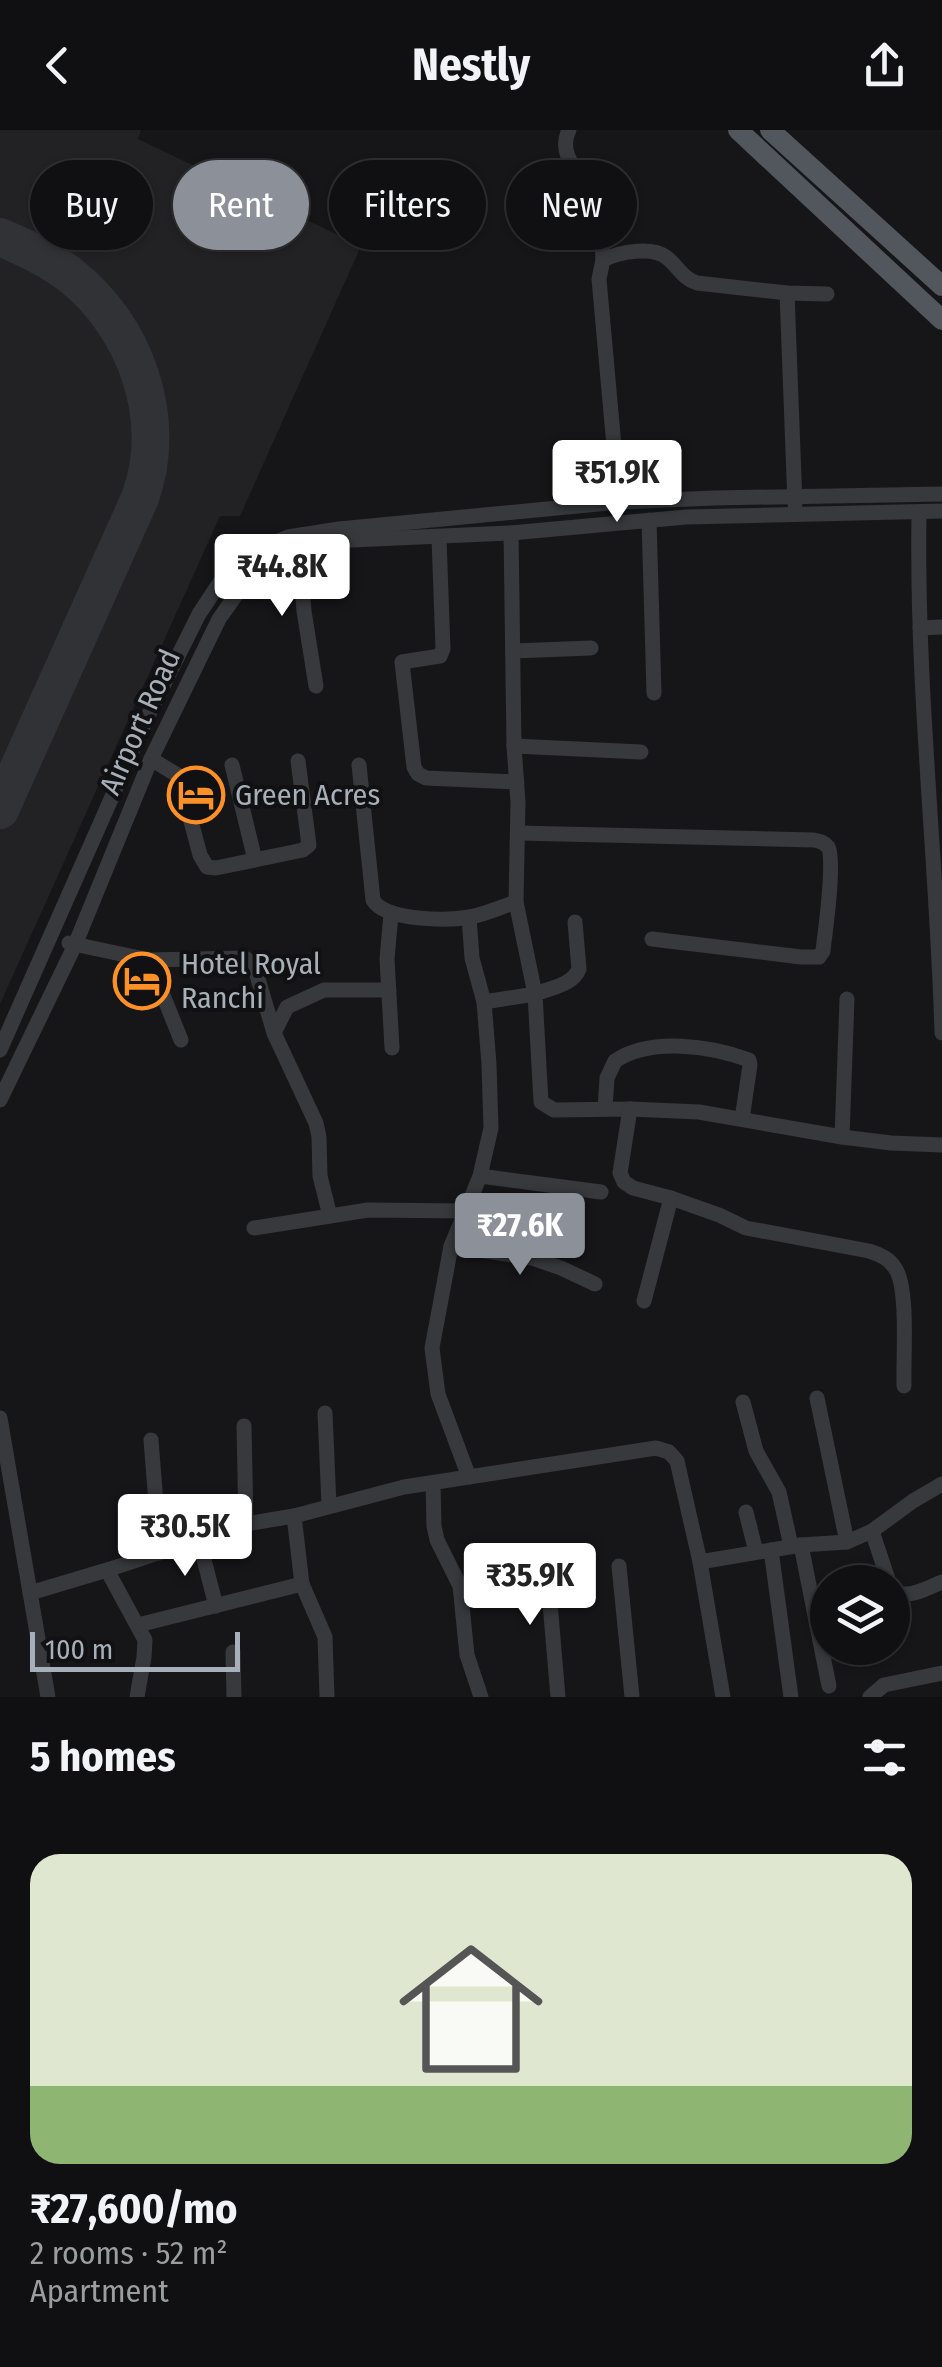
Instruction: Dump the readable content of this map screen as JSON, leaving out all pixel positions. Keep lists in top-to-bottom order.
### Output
{
  "streets": {
    "street": ["Airport Road"]
  },
  "places": {
    "hotel": ["Green Acres", "Hotel Royal Ranchi"]
  },
  "scale_bar": "100 m",
  "page": {
    "header": "Nestly",
    "chip": [
      "Buy",
      "Rent",
      "Filters",
      "New"
    ],
    "price": [
      "₹51.9K",
      "₹44.8K",
      "₹27.6K",
      "₹30.5K",
      "₹35.9K"
    ],
    "scale": "100 m",
    "heading": "5 homes",
    "list": [
      {
        "name": "₹27,600/mo",
        "note": "2 rooms · 52 m² · Apartment"
      }
    ]
  }
}
